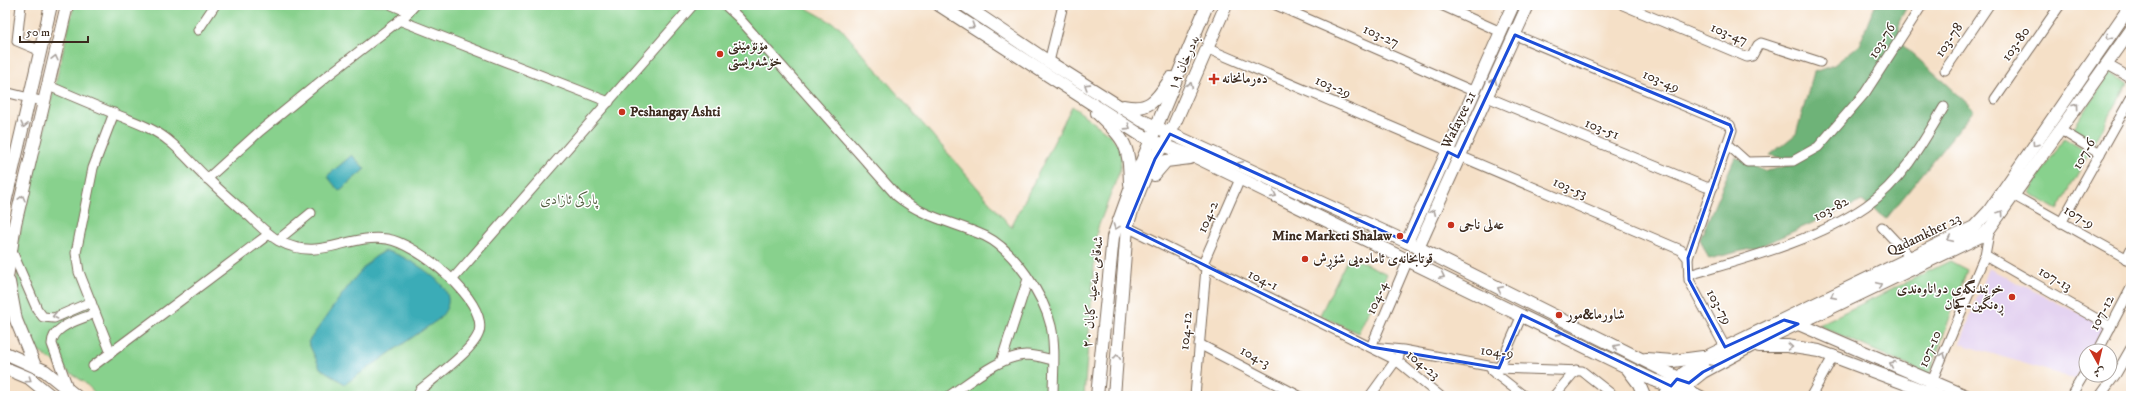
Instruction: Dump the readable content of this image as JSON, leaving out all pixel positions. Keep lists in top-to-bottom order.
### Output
{
  "streets": {
    "main road": [
      "بەدرخان ١٩",
      "Wafayee 21",
      "Qadamkher 23",
      "شەقامی سەعید کابان ٢٠"
    ],
    "street": [
      "103-47",
      "103-27",
      "103-78",
      "103-76",
      "103-80",
      "103-49",
      "103-29",
      "103-51",
      "107-6",
      "103-53",
      "103-82",
      "104-2",
      "107-9",
      "107-13",
      "104-1",
      "104-4",
      "103-79",
      "107-12",
      "104-12",
      "107-10",
      "104-9",
      "104-3",
      "104-23"
    ]
  },
  "crossings": [
    ["103-27", "Wafayee 21"],
    ["103-76", "103-49"],
    ["بەدرخان ١٩", "103-29"],
    ["بەدرخان ١٩", "شەقامی سەعید کابان ٢٠"],
    ["103-49", "Wafayee 21"],
    ["103-49", "103-51"],
    ["103-49", "103-53"],
    ["103-29", "Wafayee 21"],
    ["103-29", "103-53"],
    ["Wafayee 21", "103-51"],
    ["Wafayee 21", "103-53"],
    ["107-6", "107-9"],
    ["103-82", "103-79"],
    ["104-2", "104-1"],
    ["104-2", "104-12"],
    ["107-9", "Qadamkher 23"],
    ["Qadamkher 23", "103-79"],
    ["Qadamkher 23", "107-10"],
    ["107-13", "107-12"],
    ["107-13", "107-10"],
    ["104-1", "شەقامی سەعید کابان ٢٠"],
    ["104-1", "104-4"],
    ["104-1", "104-12"],
    ["104-1", "104-9"],
    ["104-1", "104-23"],
    ["104-4", "104-9"],
    ["104-12", "104-3"]
  ],
  "one_way": ["107-10"],
  "parks": ["پارکی ئازادی"],
  "places": {
    "other": [
      "مۆنۆمێنتی خۆشەویستی",
      "Peshangay Ashti",
      "عەلی ناجی",
      "Mine Marketi Shalaw",
      "قوتابخانەی ئامادەیی شۆڕش",
      "خوێندنگەی دواناوەندی ڕەنگین-کچان",
      "شاورما&مور"
    ],
    "health": ["دەرمانخانە"]
  },
  "scale_bar": "50 m",
  "north": "bottom"
}
